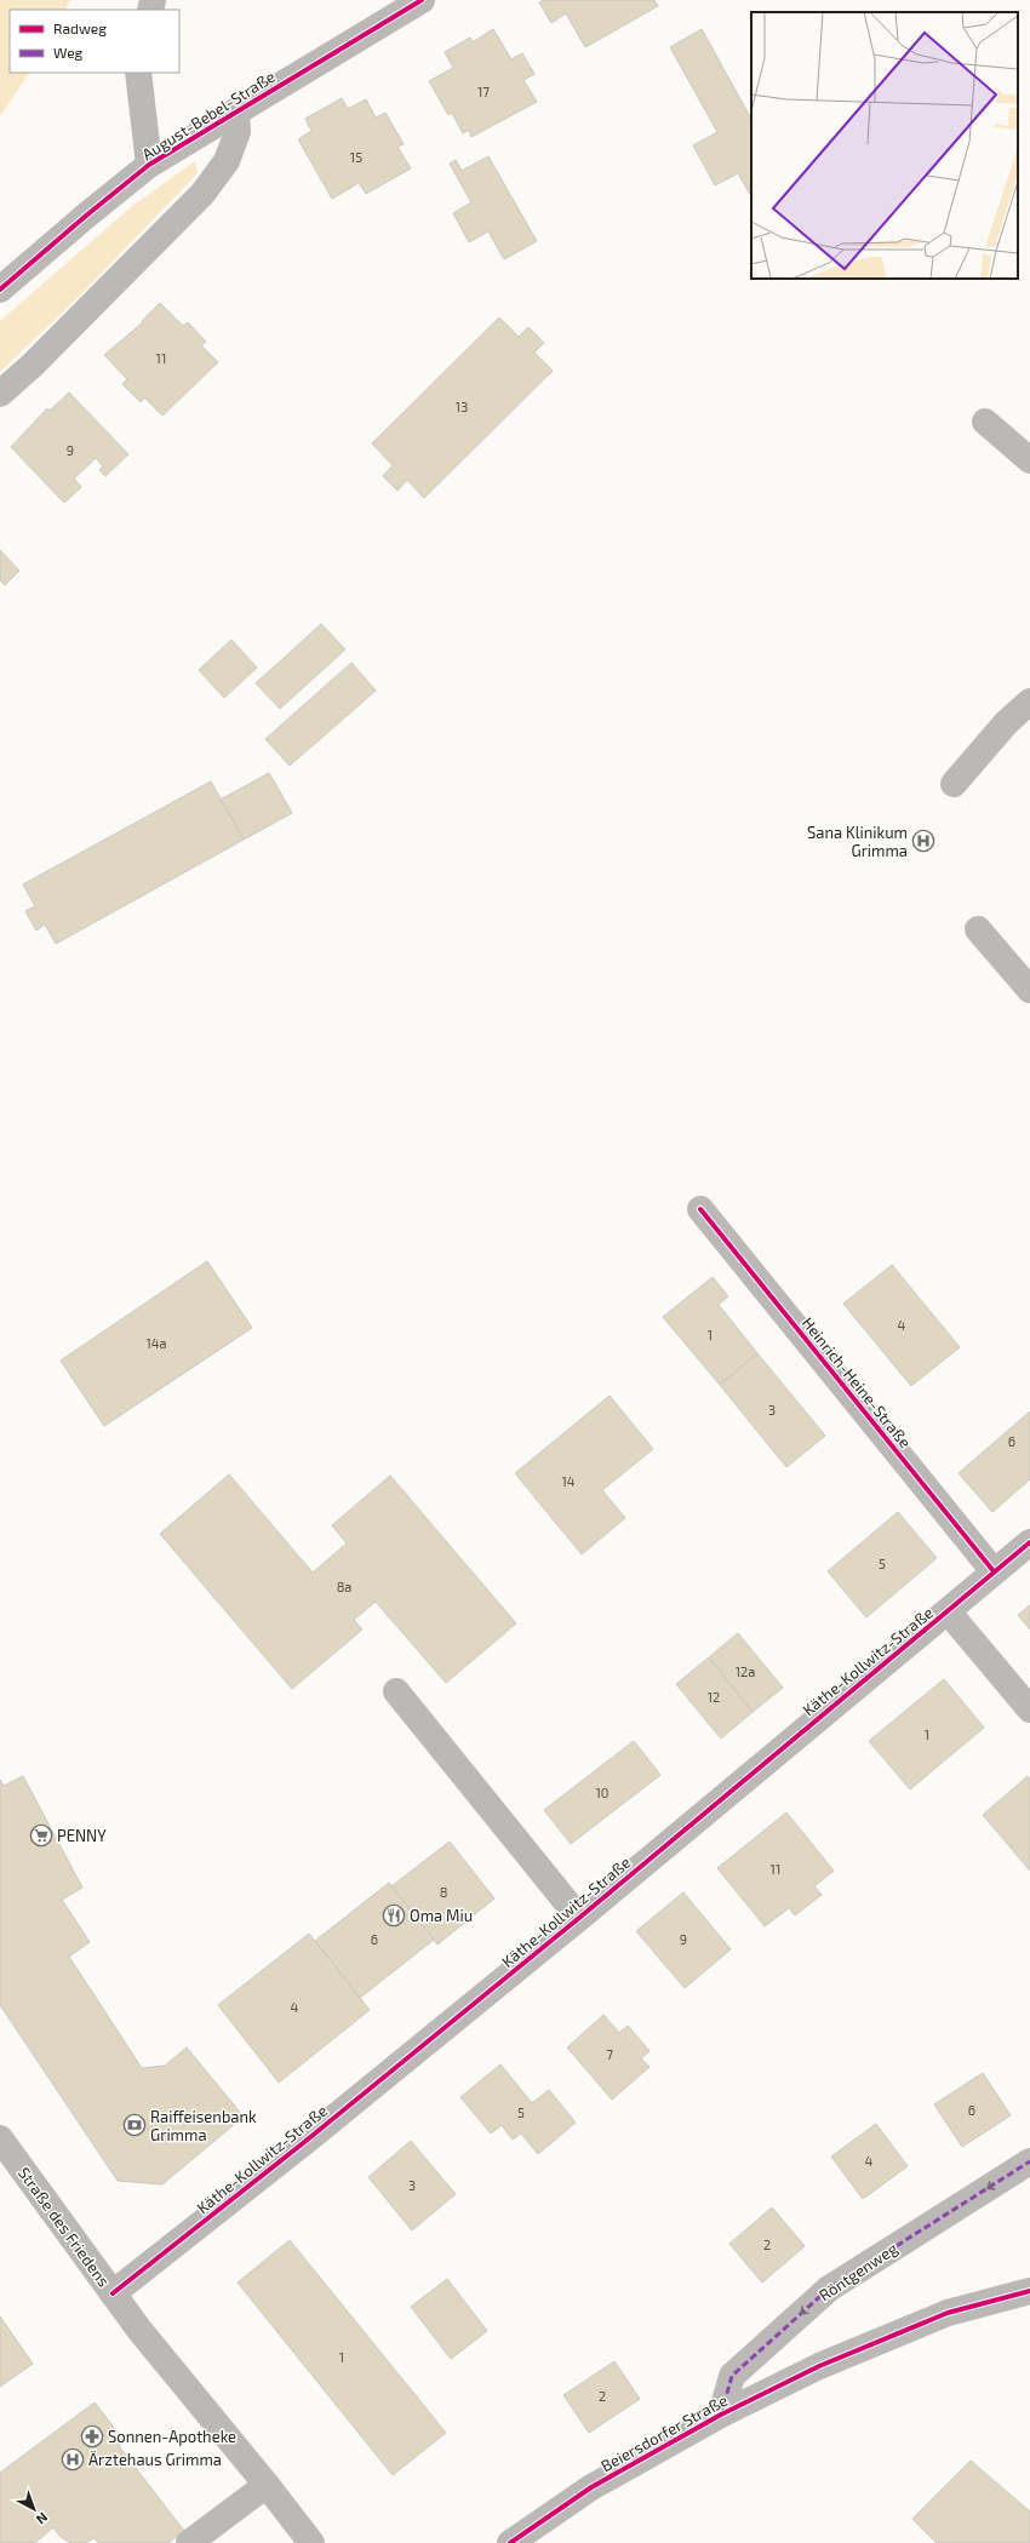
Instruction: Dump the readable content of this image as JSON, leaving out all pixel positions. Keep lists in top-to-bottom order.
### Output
{
  "streets": {
    "street": [
      "August-Bebel-Straße",
      "Heinrich-Heine-Straße",
      "Käthe-Kollwitz-Straße",
      "Straße des Friedens",
      "Röntgenweg",
      "Beiersdorfer Straße"
    ]
  },
  "crossings": [
    ["Heinrich-Heine-Straße", "Käthe-Kollwitz-Straße"],
    ["Käthe-Kollwitz-Straße", "Straße des Friedens"],
    ["Röntgenweg", "Beiersdorfer Straße"]
  ],
  "one_way": ["Röntgenweg"],
  "places": {
    "hospital": ["Sana Klinikum Grimma", "Ärztehaus Grimma"],
    "supermarket": ["PENNY"],
    "restaurant": ["Oma Miu"],
    "bank": ["Raiffeisenbank Grimma"],
    "pharmacy": ["Sonnen-Apotheke"]
  },
  "house_numbers": [
    "17",
    "15",
    "11",
    "13",
    "9",
    "4",
    "1",
    "14a",
    "3",
    "6",
    "14",
    "5",
    "8a",
    "12a",
    "12",
    "1",
    "10",
    "11",
    "8",
    "6",
    "9",
    "4",
    "7",
    "6",
    "5",
    "4",
    "3",
    "2",
    "1",
    "2"
  ],
  "legend": ["Radweg", "Weg"],
  "north": "bottom right"
}
